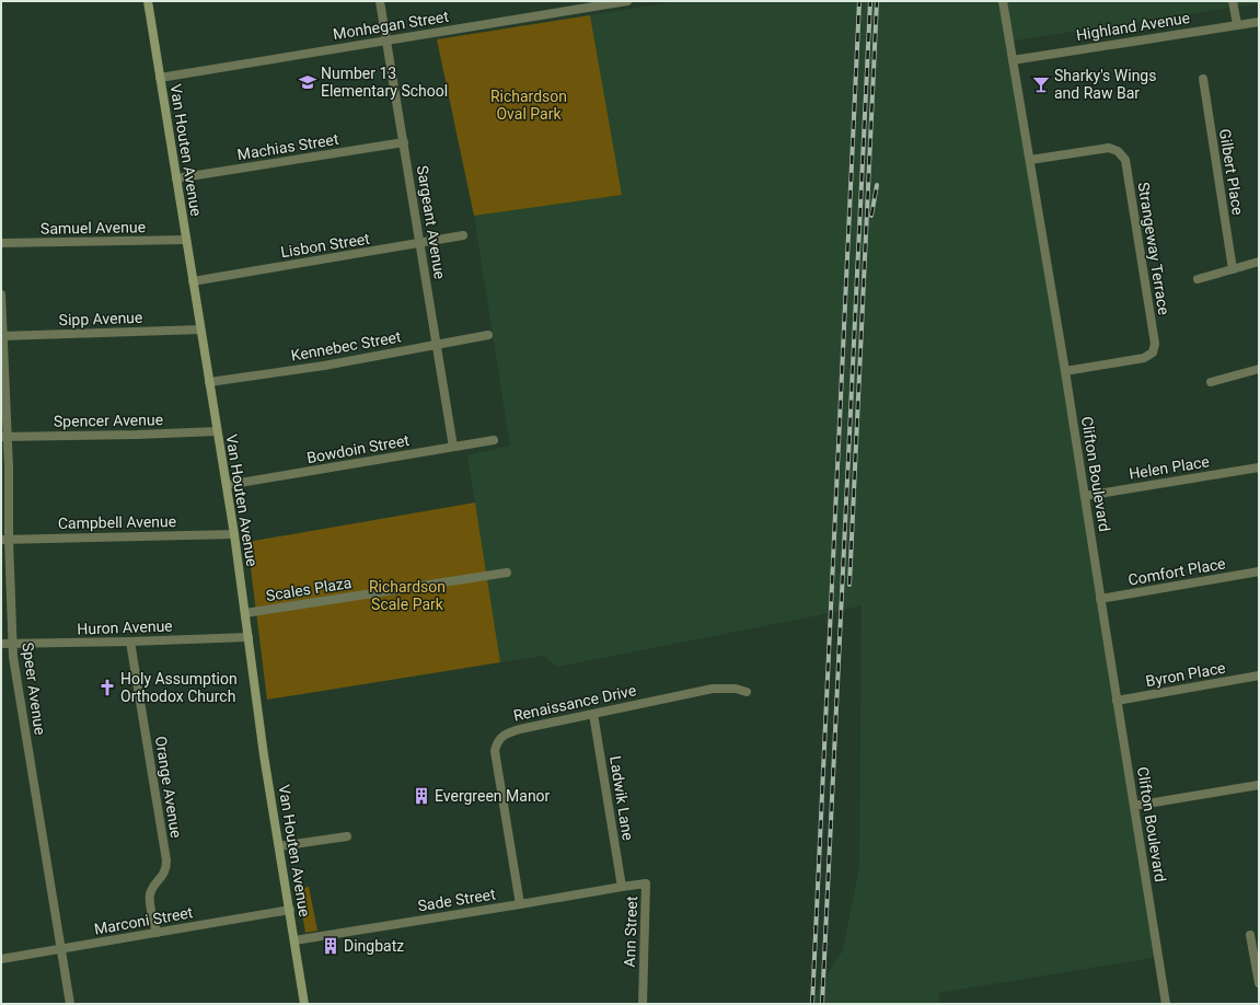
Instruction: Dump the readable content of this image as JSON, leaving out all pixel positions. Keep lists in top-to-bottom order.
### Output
{
  "streets": {
    "main road": ["Van Houten Avenue"],
    "street": [
      "Monhegan Street",
      "Highland Avenue",
      "Machias Street",
      "Gilbert Place",
      "Sargeant Avenue",
      "Samuel Avenue",
      "Lisbon Street",
      "Strangeway Terrace",
      "Sipp Avenue",
      "Kennebec Street",
      "Spencer Avenue",
      "Bowdoin Street",
      "Helen Place",
      "Clifton Boulevard",
      "Campbell Avenue",
      "Comfort Place",
      "Scales Plaza",
      "Huron Avenue",
      "Byron Place",
      "Speer Avenue",
      "Renaissance Drive",
      "Orange Avenue",
      "Ladwik Lane",
      "Sade Street",
      "Marconi Street",
      "Ann Street"
    ]
  },
  "crossings": [
    ["Monhegan Street", "Van Houten Avenue"],
    ["Monhegan Street", "Sargeant Avenue"],
    ["Highland Avenue", "Clifton Boulevard"],
    ["Machias Street", "Van Houten Avenue"],
    ["Machias Street", "Sargeant Avenue"],
    ["Van Houten Avenue", "Samuel Avenue"],
    ["Van Houten Avenue", "Lisbon Street"],
    ["Van Houten Avenue", "Sipp Avenue"],
    ["Van Houten Avenue", "Kennebec Street"],
    ["Van Houten Avenue", "Spencer Avenue"],
    ["Van Houten Avenue", "Bowdoin Street"],
    ["Van Houten Avenue", "Campbell Avenue"],
    ["Van Houten Avenue", "Scales Plaza"],
    ["Van Houten Avenue", "Huron Avenue"],
    ["Van Houten Avenue", "Sade Street"],
    ["Van Houten Avenue", "Marconi Street"],
    ["Sargeant Avenue", "Lisbon Street"],
    ["Sargeant Avenue", "Kennebec Street"],
    ["Sargeant Avenue", "Bowdoin Street"],
    ["Strangeway Terrace", "Clifton Boulevard"],
    ["Sipp Avenue", "Speer Avenue"],
    ["Spencer Avenue", "Speer Avenue"],
    ["Helen Place", "Clifton Boulevard"],
    ["Clifton Boulevard", "Comfort Place"],
    ["Clifton Boulevard", "Byron Place"],
    ["Campbell Avenue", "Speer Avenue"],
    ["Huron Avenue", "Speer Avenue"],
    ["Huron Avenue", "Orange Avenue"],
    ["Speer Avenue", "Marconi Street"],
    ["Renaissance Drive", "Ladwik Lane"],
    ["Renaissance Drive", "Sade Street"],
    ["Orange Avenue", "Marconi Street"],
    ["Ladwik Lane", "Sade Street"],
    ["Ladwik Lane", "Ann Street"],
    ["Sade Street", "Ann Street"]
  ],
  "parks": ["Richardson Oval Park", "Richardson Scale Park"],
  "places": {
    "school or university": ["Number 13 Elementary School"],
    "bar": ["Sharky's Wings and Raw Bar"],
    "church": ["Holy Assumption Orthodox Church"],
    "building": ["Evergreen Manor", "Dingbatz"]
  }
}
